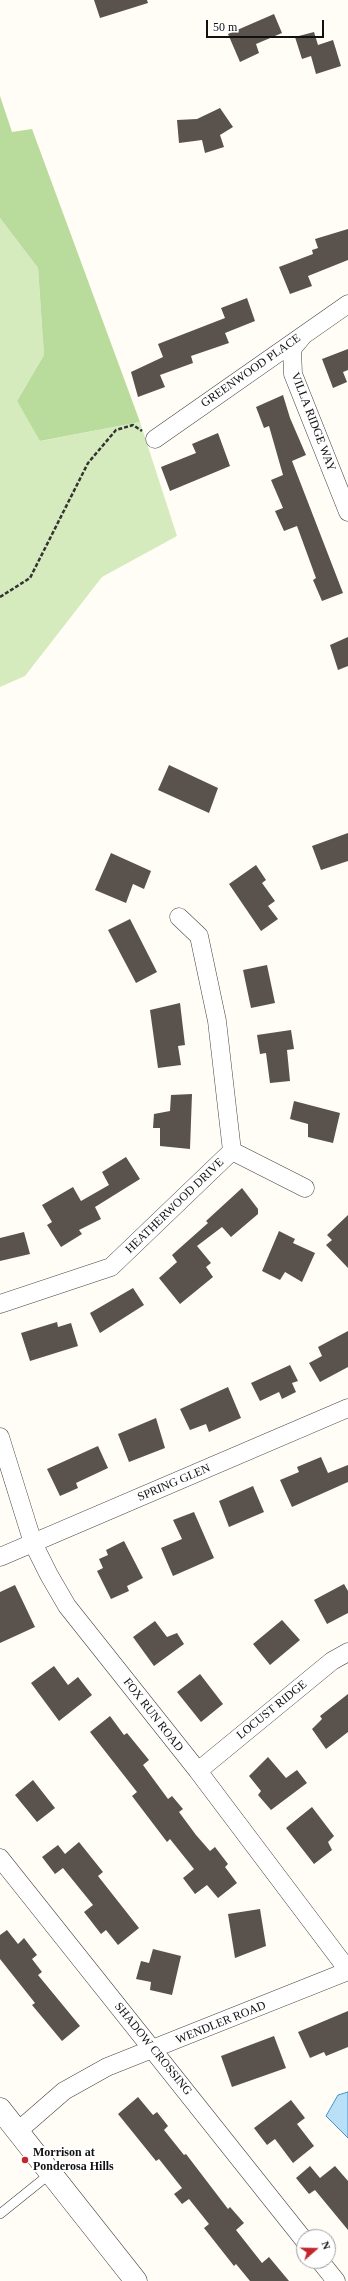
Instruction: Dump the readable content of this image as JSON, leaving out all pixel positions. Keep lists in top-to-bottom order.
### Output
{
  "streets": {
    "street": [
      "GREENWOOD PLACE",
      "VILLA RIDGE WAY",
      "HEATHERWOOD DRIVE",
      "SPRING GLEN",
      "LOCUST RIDGE",
      "FOX RUN ROAD",
      "WENDLER ROAD",
      "SHADOW CROSSING"
    ]
  },
  "crossings": [
    ["GREENWOOD PLACE", "VILLA RIDGE WAY"],
    ["SPRING GLEN", "FOX RUN ROAD"],
    ["LOCUST RIDGE", "FOX RUN ROAD"],
    ["FOX RUN ROAD", "WENDLER ROAD"],
    ["WENDLER ROAD", "SHADOW CROSSING"]
  ],
  "places": ["Morrison at Ponderosa Hills"],
  "scale_bar": "50 m",
  "north": "right"
}
